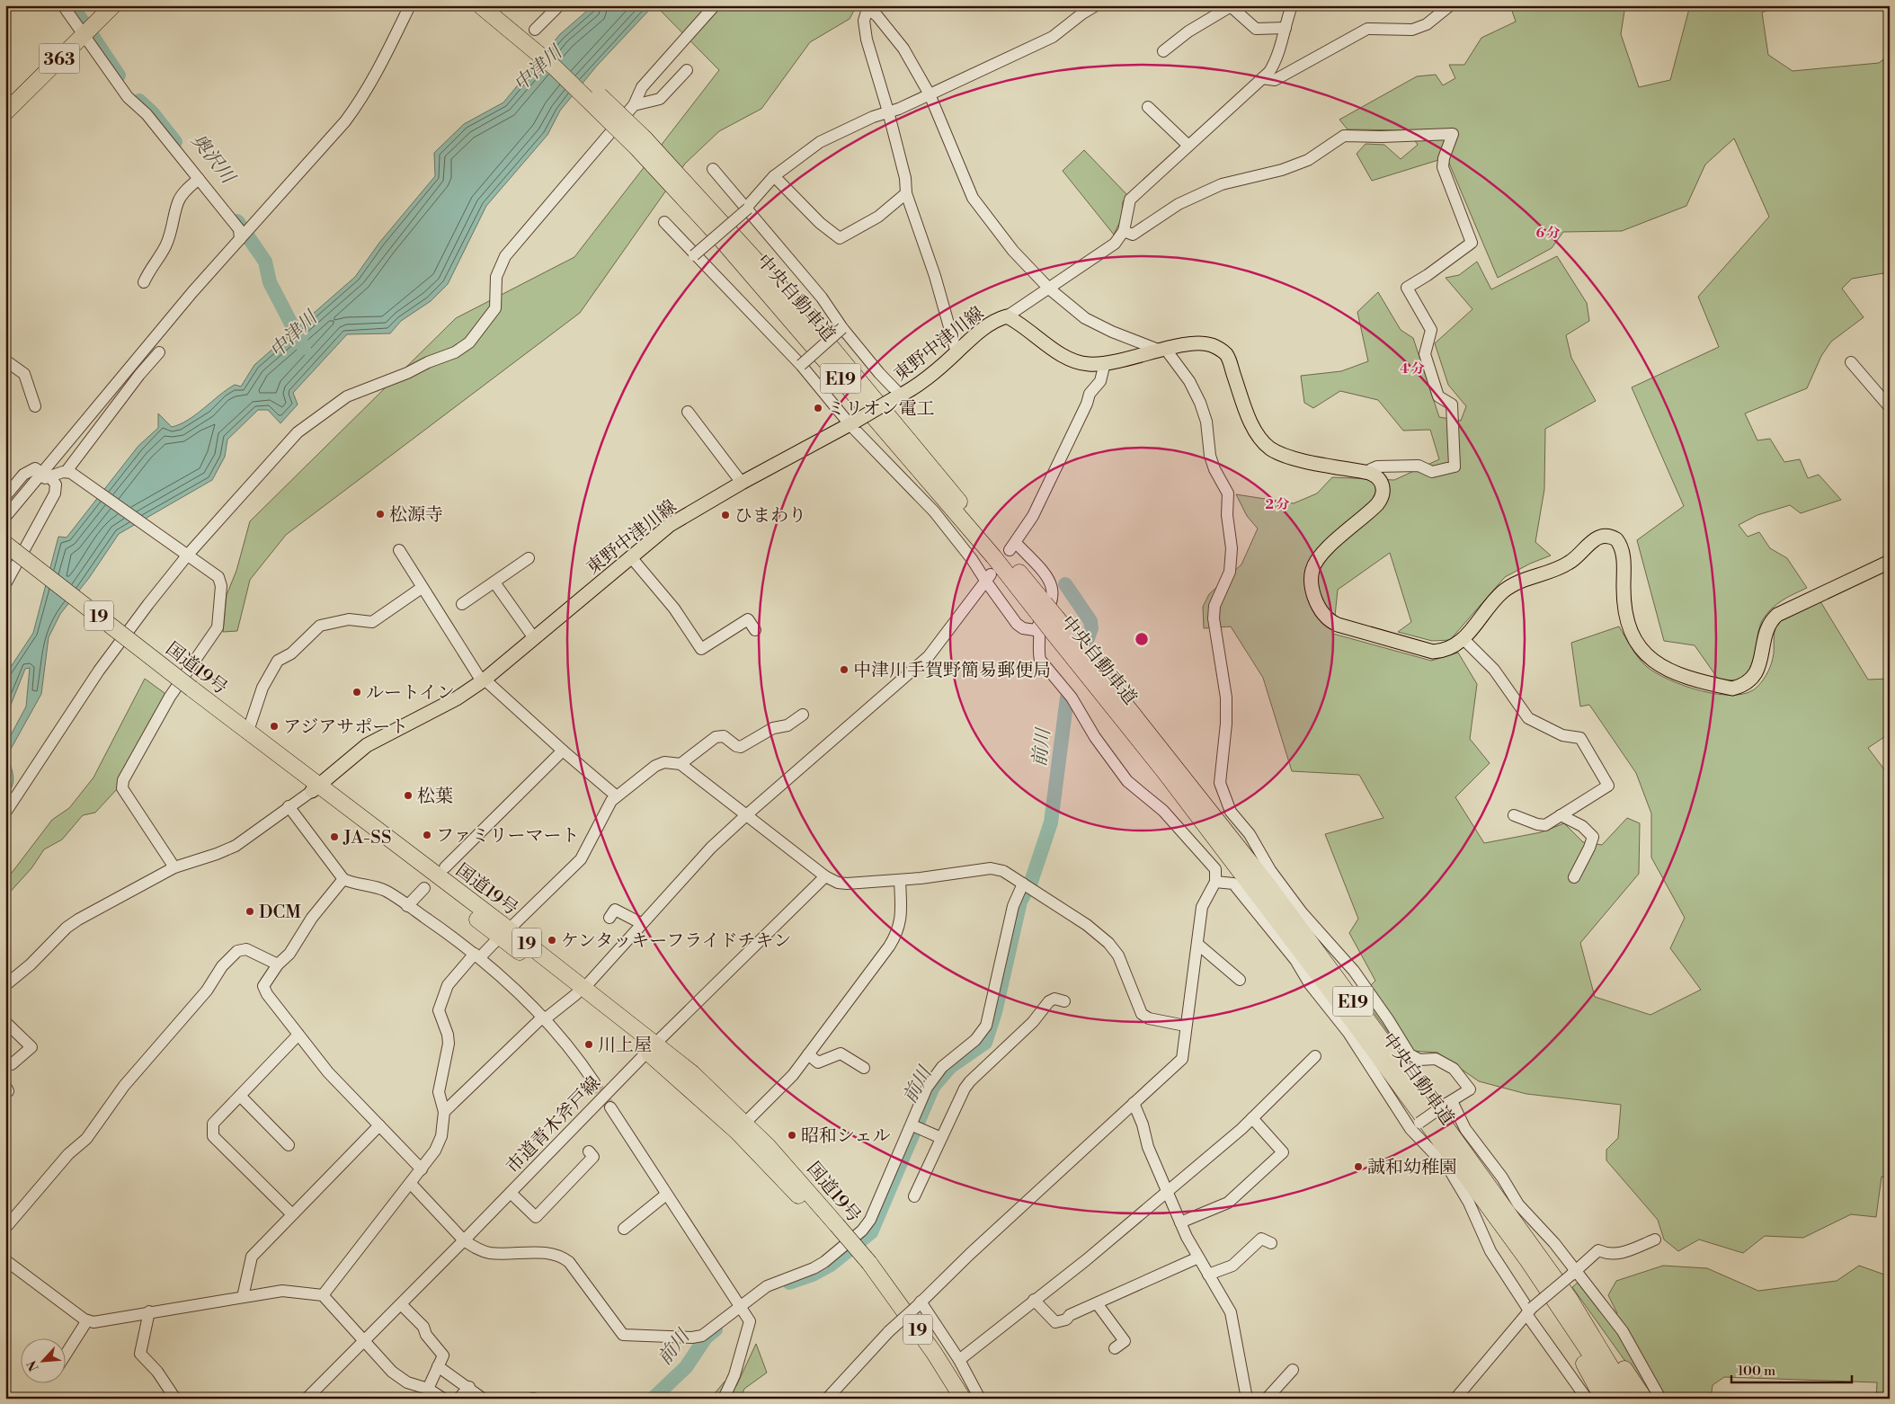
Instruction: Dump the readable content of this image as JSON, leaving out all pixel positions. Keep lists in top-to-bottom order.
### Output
{
  "streets": {
    "highway": [
      "363",
      "中央自動車道",
      "E19",
      "19",
      "国道19号"
    ],
    "main road": ["東野中津川線"],
    "street": ["市道青木斧戸線"]
  },
  "crossings": [
    ["東野中津川線", "国道19号"],
    ["国道19号", "市道青木斧戸線"]
  ],
  "water": ["中津川", "奥沢川", "前川"],
  "places": [
    "ミリオン電工",
    "松源寺",
    "ひまわり",
    "中津川手賀野簡易郵便局",
    "ルートイン",
    "アジアサポート",
    "松葉",
    "ファミリーマート",
    "JA-SS",
    "DCM",
    "ケンタッキーフライドチキン",
    "川上屋",
    "昭和シェル",
    "誠和幼稚園"
  ],
  "scale_bar": "100 m",
  "north": "bottom left",
  "rings": ["6 分", "4 分", "2 分"]
}
